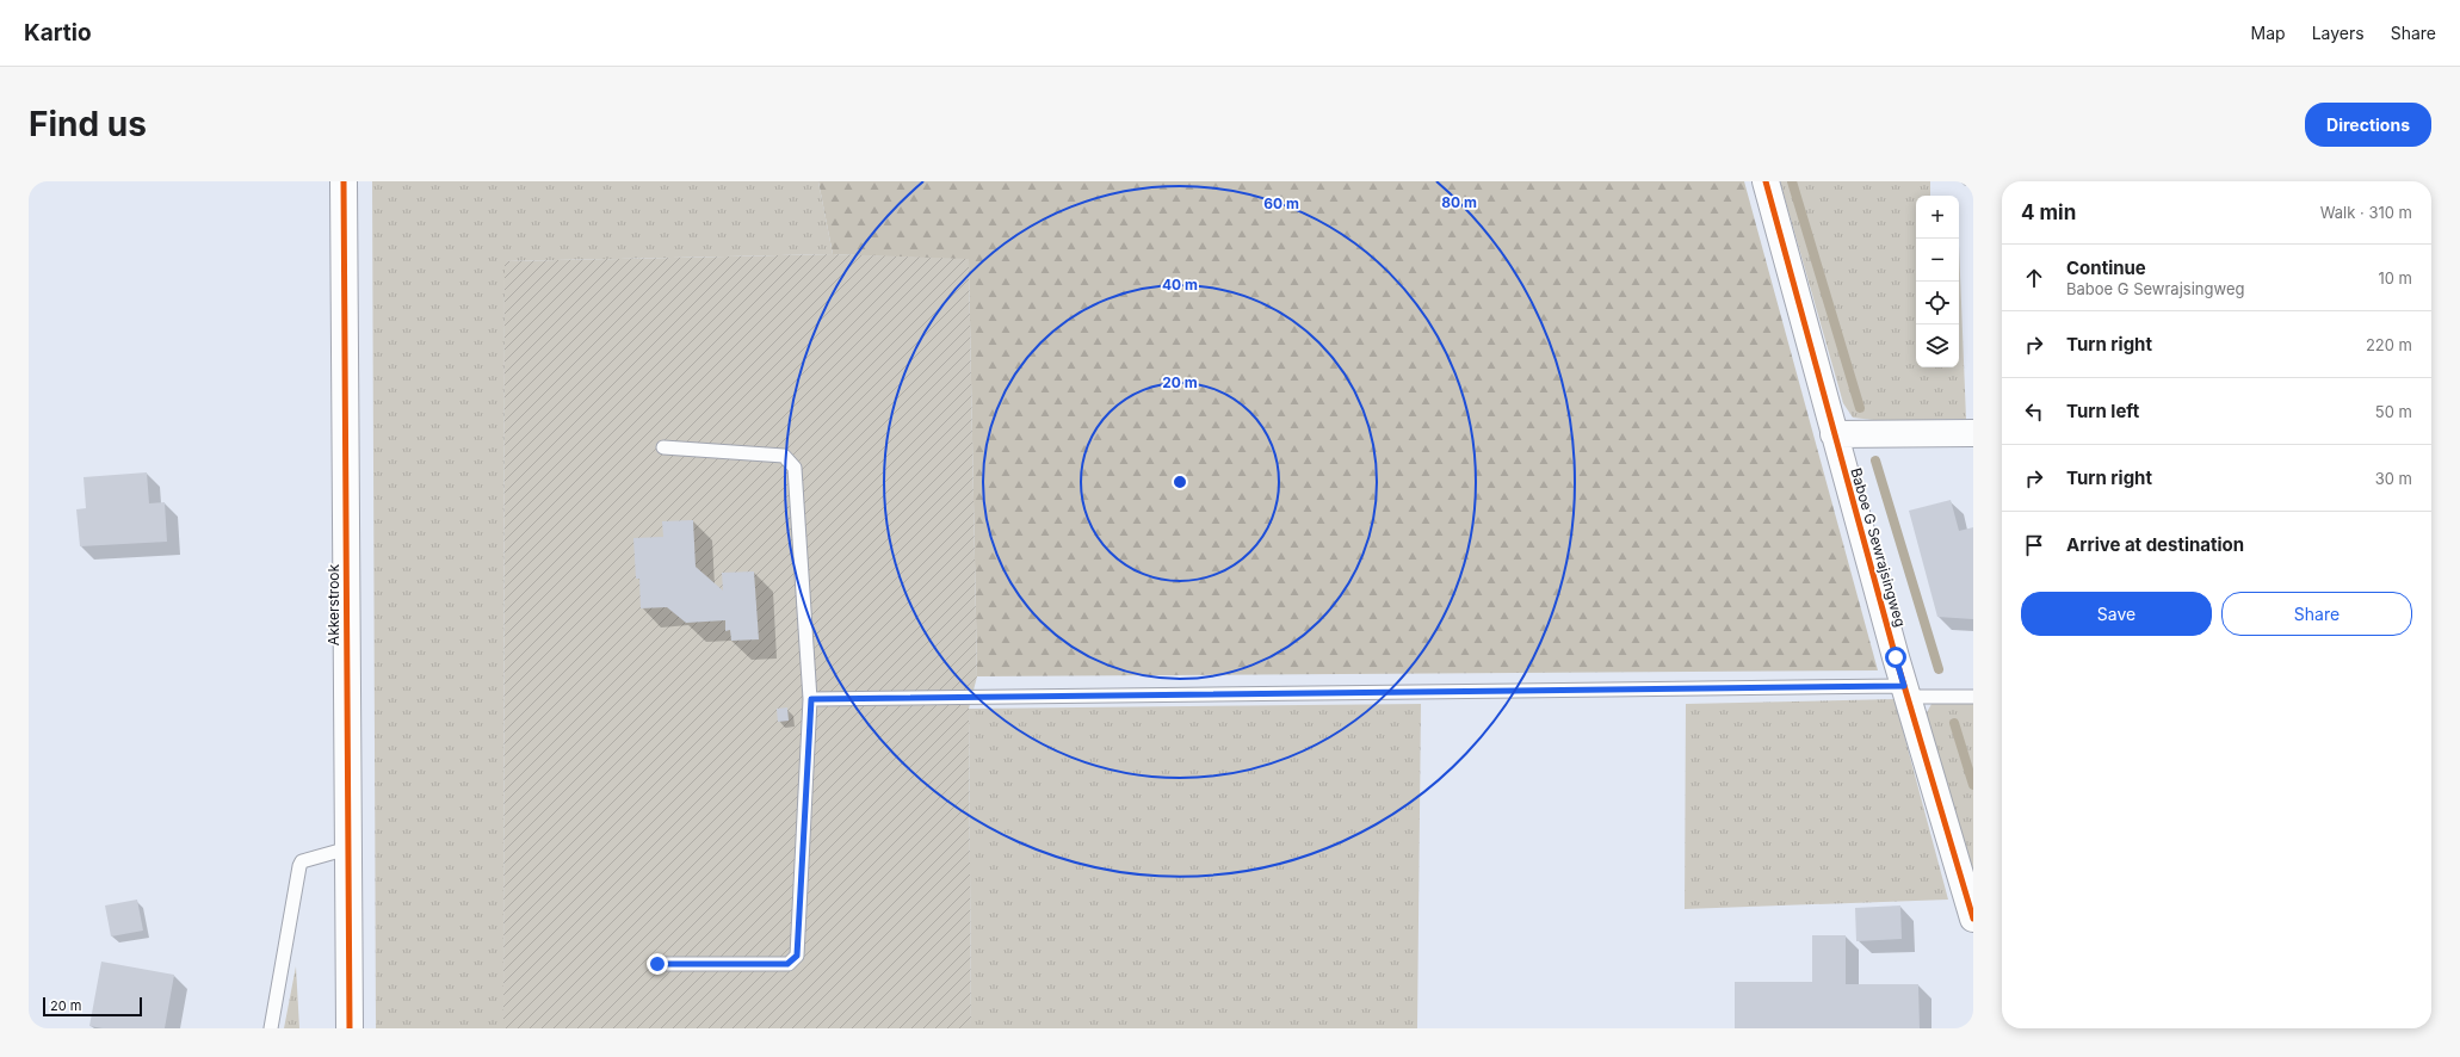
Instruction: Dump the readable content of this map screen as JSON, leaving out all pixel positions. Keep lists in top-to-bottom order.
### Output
{
  "streets": {
    "street": ["Baboe G Sewrajsingweg", "Akkerstrook"]
  },
  "scale_bar": "20 m",
  "page": {
    "header": "Kartio",
    "nav": ["Map", "Layers", "Share"],
    "buttons": [
      "Directions",
      ["Save", "Share"]
    ],
    "title": "Find us",
    "heading": ["4 min", "Walk · 310 m"],
    "map_buttons": ["+", "−"],
    "list": [
      ["Continue", "Baboe G Sewrajsingweg", "10 m"],
      ["Turn right", "220 m"],
      ["Turn left", "50 m"],
      ["Turn right", "30 m"],
      "Arrive at destination"
    ],
    "scale": "20 m"
  },
  "rings": [
    "80 m",
    "60 m",
    "40 m",
    "20 m"
  ]
}
